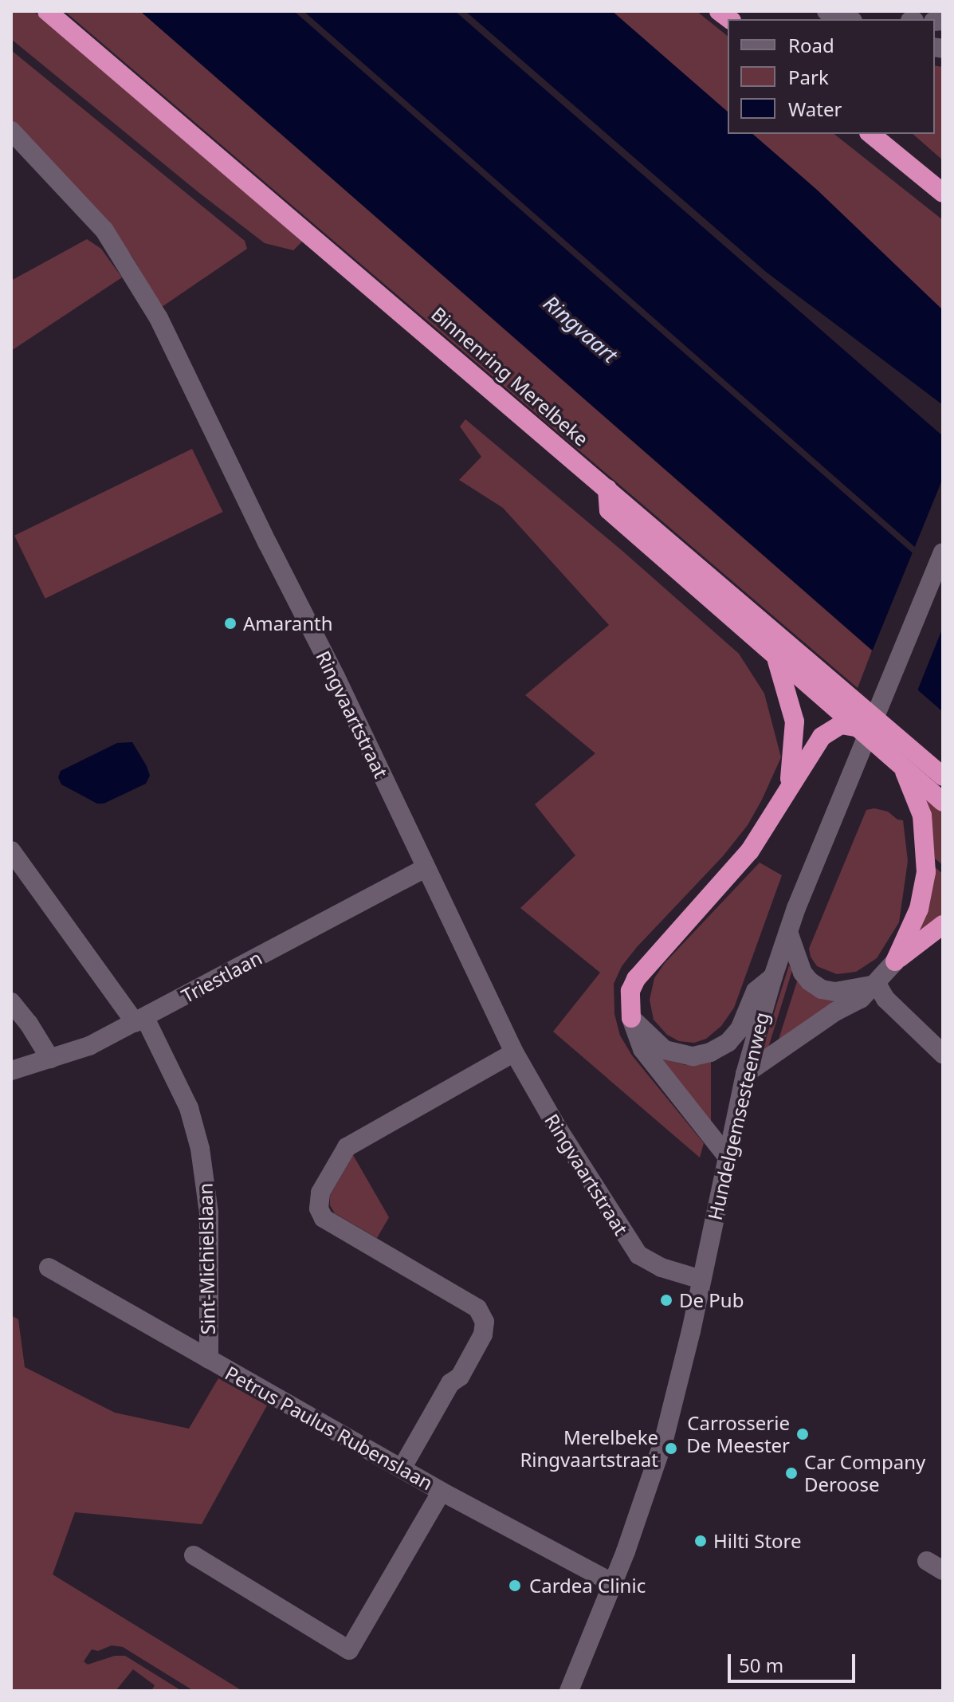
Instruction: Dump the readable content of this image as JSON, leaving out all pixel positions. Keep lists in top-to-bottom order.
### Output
{
  "streets": {
    "highway": ["Binnenring Merelbeke"],
    "street": [
      "Ringvaartstraat",
      "Triestlaan",
      "Hundelgemsesteenweg",
      "Sint-Michielslaan",
      "Petrus Paulus Rubenslaan"
    ]
  },
  "crossings": [
    ["Ringvaartstraat", "Triestlaan"],
    ["Ringvaartstraat", "Hundelgemsesteenweg"],
    ["Triestlaan", "Sint-Michielslaan"],
    ["Hundelgemsesteenweg", "Petrus Paulus Rubenslaan"],
    ["Sint-Michielslaan", "Petrus Paulus Rubenslaan"]
  ],
  "water": ["Ringvaart"],
  "places": [
    "Amaranth",
    "De Pub",
    "Carrosserie De Meester",
    "Merelbeke Ringvaartstraat",
    "Car Company Deroose",
    "Hilti Store",
    "Cardea Clinic"
  ],
  "legend": ["Road", "Park", "Water"],
  "scale_bar": "50 m"
}
